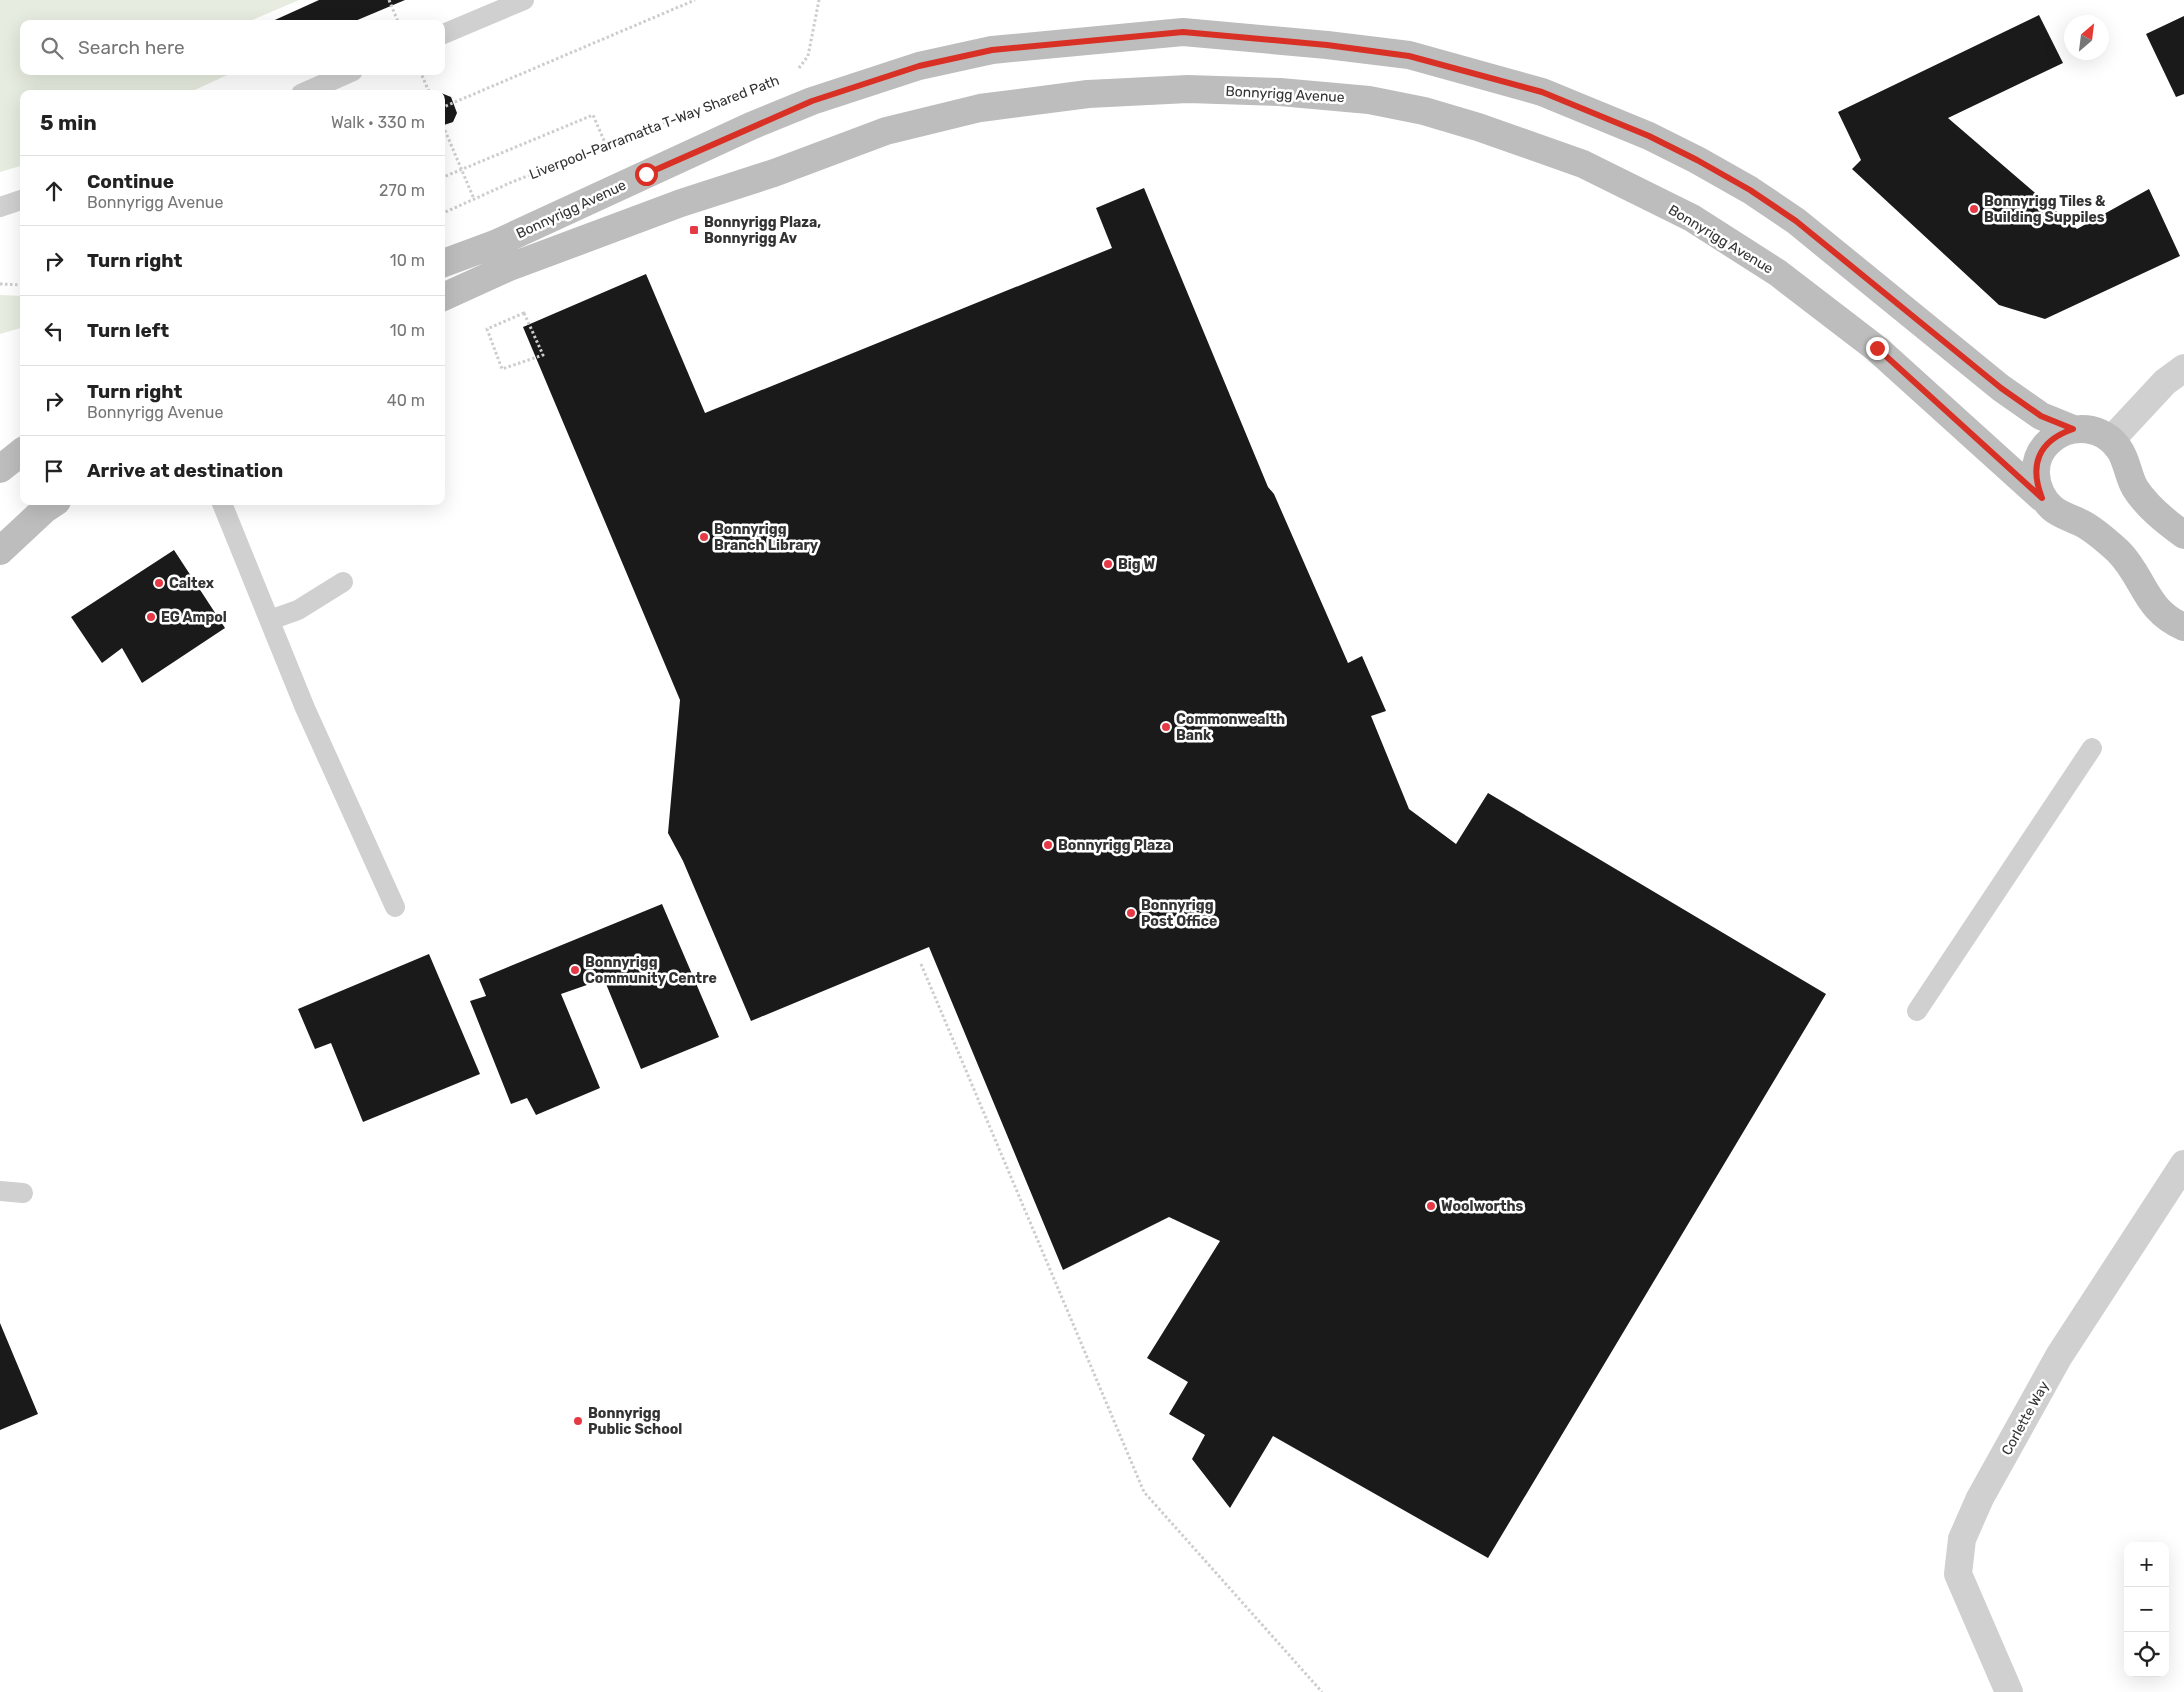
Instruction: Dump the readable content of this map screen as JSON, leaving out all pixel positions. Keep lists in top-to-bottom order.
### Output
{
  "streets": {
    "street": ["Bonnyrigg Avenue", "Corlette Way"],
    "path": ["Liverpool-Parramatta T-Way Shared Path"]
  },
  "places": {
    "other": [
      "Bonnyrigg Tiles & Building Suppiles",
      "Bonnyrigg Branch Library",
      "Big W",
      "Caltex",
      "EG Ampol",
      "Commonwealth Bank",
      "Bonnyrigg Plaza",
      "Bonnyrigg Post Office",
      "Bonnyrigg Community Centre",
      "Woolworths",
      "Bonnyrigg Public School"
    ],
    "transit": ["Bonnyrigg Plaza, Bonnyrigg Av"]
  },
  "north": "top right",
  "page": {
    "search": "Search here",
    "heading": ["5 min", "Walk · 330 m"],
    "list": [
      ["Continue", "Bonnyrigg Avenue", "270 m"],
      ["Turn right", "10 m"],
      ["Turn left", "10 m"],
      ["Turn right", "Bonnyrigg Avenue", "40 m"],
      "Arrive at destination"
    ],
    "map_buttons": ["+", "−"]
  }
}
